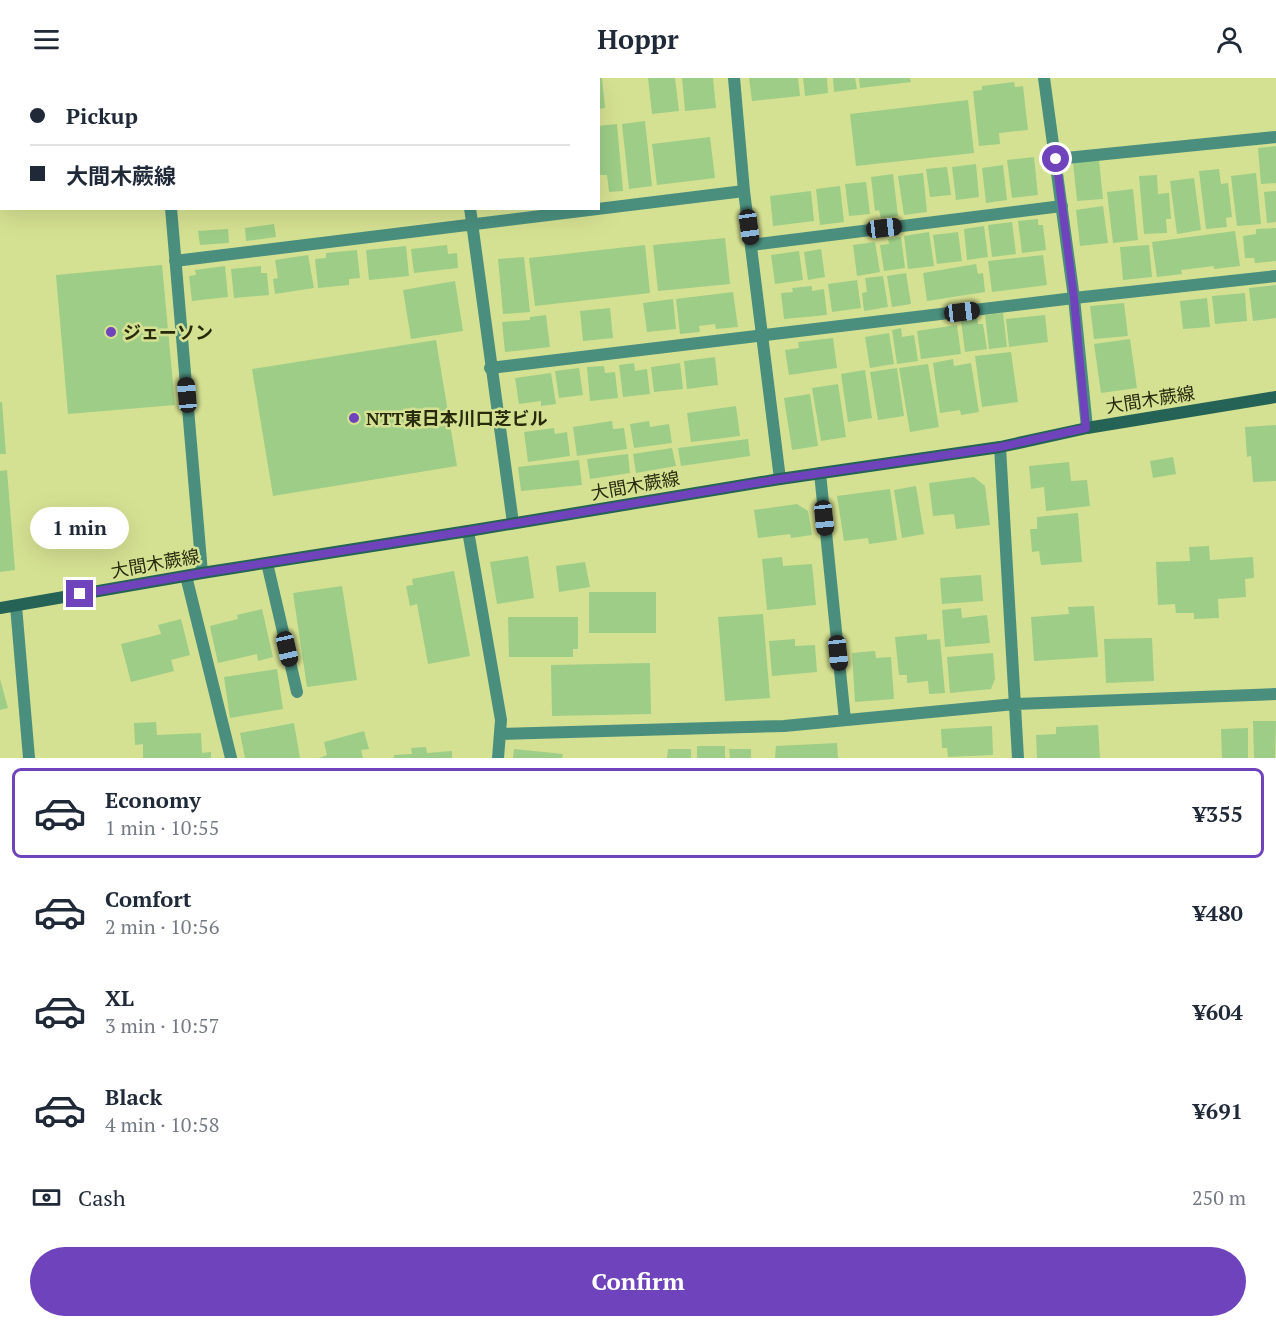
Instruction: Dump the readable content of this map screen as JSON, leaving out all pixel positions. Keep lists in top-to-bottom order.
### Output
{
  "streets": {
    "main road": ["大間木蕨線"]
  },
  "places": ["ジェーソン", "NTT東日本川口芝ビル"],
  "page": {
    "header": "Hoppr",
    "banner": ["Pickup", "大間木蕨線"],
    "bubble": "1 min",
    "list": [
      {
        "name": "Economy",
        "note": "1 min · 10:55",
        "value": "¥355"
      },
      {
        "name": "Comfort",
        "note": "2 min · 10:56",
        "value": "¥480"
      },
      {
        "name": "XL",
        "note": "3 min · 10:57",
        "value": "¥604"
      },
      {
        "name": "Black",
        "note": "4 min · 10:58",
        "value": "¥691"
      }
    ],
    "pay": ["Cash", "250 m"],
    "buttons": "Confirm"
  }
}
